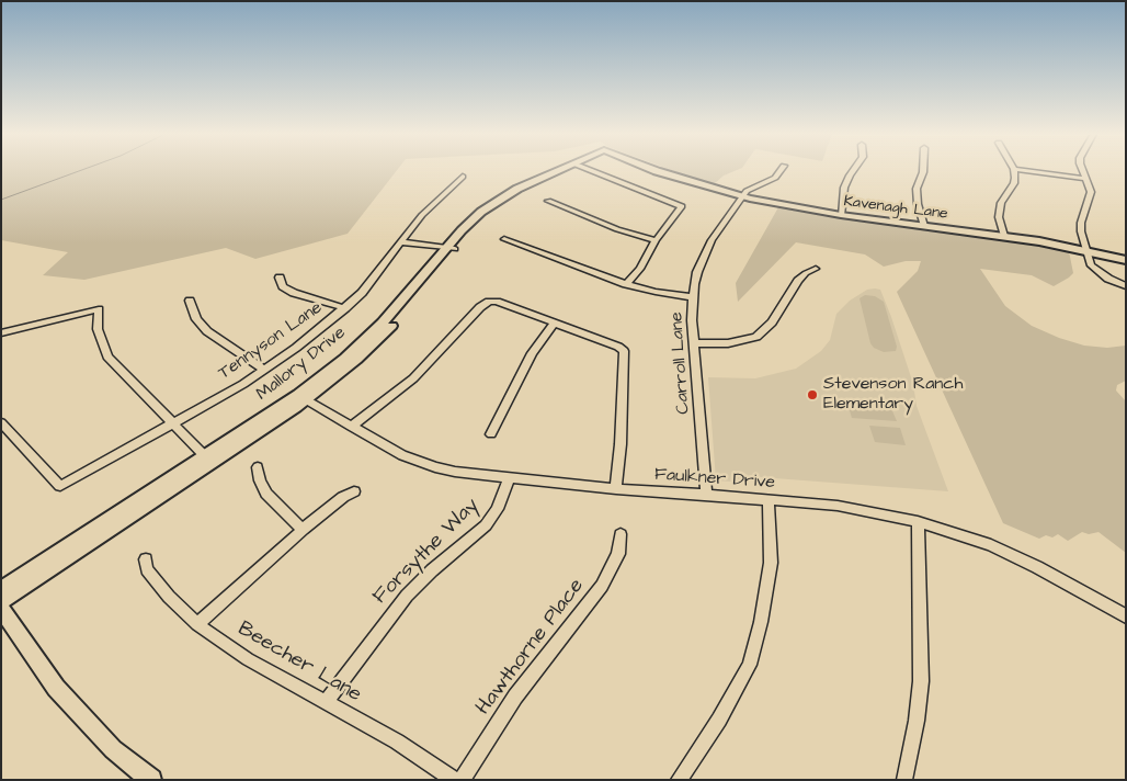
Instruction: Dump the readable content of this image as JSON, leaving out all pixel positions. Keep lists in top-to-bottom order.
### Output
{
  "streets": {
    "main road": ["Kavenagh Lane", "Mallory Drive"],
    "street": [
      "Tennyson Lane",
      "Carroll Lane",
      "Faulkner Drive",
      "Forsythe Way",
      "Hawthorne Place",
      "Beecher Lane"
    ]
  },
  "crossings": [
    ["Kavenagh Lane", "Carroll Lane"],
    ["Carroll Lane", "Faulkner Drive"],
    ["Mallory Drive", "Faulkner Drive"],
    ["Faulkner Drive", "Forsythe Way"],
    ["Forsythe Way", "Beecher Lane"]
  ],
  "places": ["Stevenson Ranch Elementary"]
}
